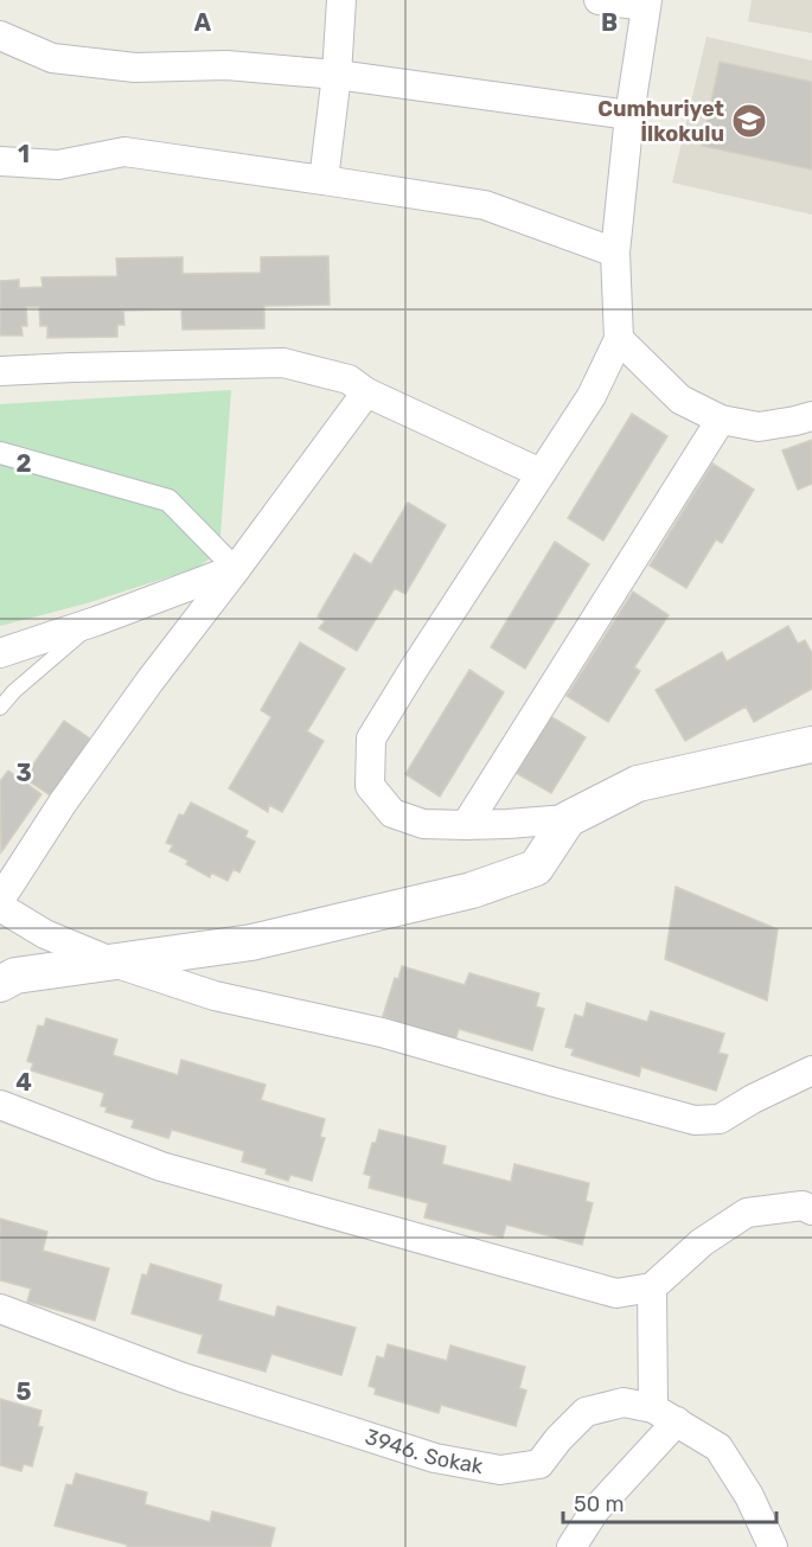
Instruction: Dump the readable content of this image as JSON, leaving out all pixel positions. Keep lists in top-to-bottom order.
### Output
{
  "streets": {
    "street": ["3946. Sokak"]
  },
  "places": {
    "school or university": ["Cumhuriyet İlkokulu"]
  },
  "scale_bar": "50 m",
  "grid": {
    "columns": ["A", "B"],
    "rows": [
      "1",
      "2",
      "3",
      "4",
      "5"
    ]
  }
}
